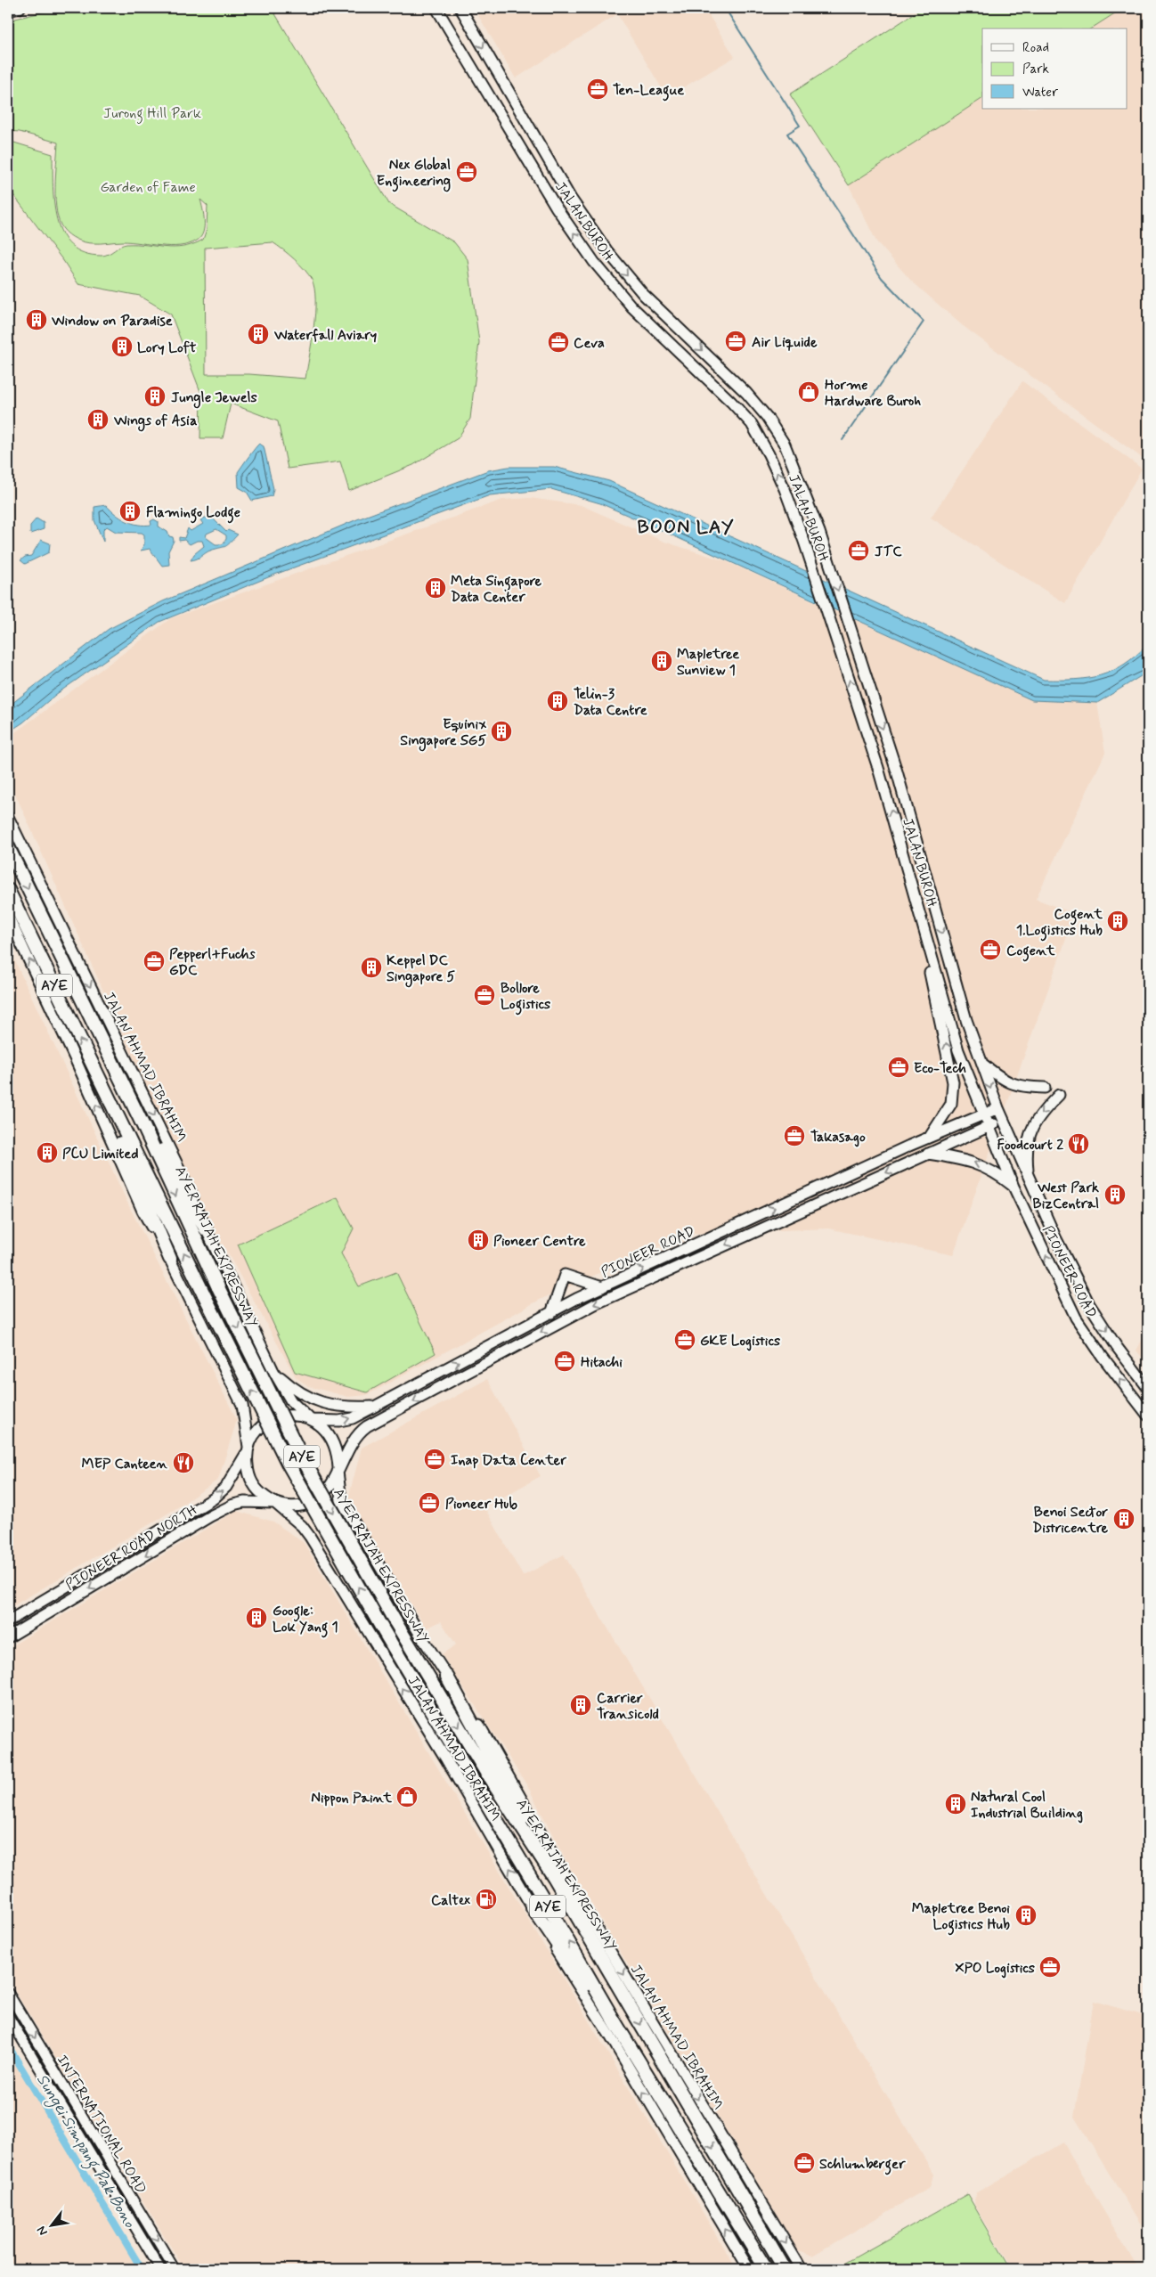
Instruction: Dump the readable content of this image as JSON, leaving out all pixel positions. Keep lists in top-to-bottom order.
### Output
{
  "streets": {
    "highway": ["AYE", "AYER RAJAH EXPRESSWAY"],
    "main road": [
      "JALAN BUROH",
      "JALAN AHMAD IBRAHIM",
      "PIONEER ROAD",
      "PIONEER ROAD NORTH",
      "INTERNATIONAL ROAD"
    ]
  },
  "crossings": [
    ["JALAN BUROH", "PIONEER ROAD"],
    ["JALAN AHMAD IBRAHIM", "PIONEER ROAD"],
    ["JALAN AHMAD IBRAHIM", "PIONEER ROAD NORTH"],
    ["PIONEER ROAD", "PIONEER ROAD NORTH"]
  ],
  "districts": ["BOON LAY"],
  "water": ["Sungei Simpang Pak Bono"],
  "parks": ["Jurong Hill Park", "Garden of Fame"],
  "places": {
    "office": [
      "Ten-League",
      "Nex Global Engineering",
      "Air Liquide",
      "Ceva",
      "JTC",
      "Cogent",
      "Pepperl+Fuchs GDC",
      "Bollore Logistics",
      "Eco-Tech",
      "Takasago",
      "GKE Logistics",
      "Hitachi",
      "Inap Data Center",
      "Pioneer Hub",
      "XPO Logistics",
      "Schlumberger"
    ],
    "building": [
      "Window on Paradise",
      "Waterfall Aviary",
      "Lory Loft",
      "Jungle Jewels",
      "Wings of Asia",
      "Flamingo Lodge",
      "Meta Singapore Data Center",
      "Mapletree Sunview 1",
      "Telin-3 Data Centre",
      "Equinix Singapore SG5",
      "Cogent 1.Logistics Hub",
      "Keppel DC Singapore 5",
      "PCU Limited",
      "West Park BizCentral",
      "Pioneer Centre",
      "Benoi Sector Districentre",
      "Google: Lok Yang 1",
      "Carrier Transicold",
      "Natural Cool Industrial Building",
      "Mapletree Benoi Logistics Hub"
    ],
    "shop": ["Horme Hardware Buroh", "Nippon Paint"],
    "restaurant": ["Foodcourt 2", "MEP Canteen"],
    "fuel station": ["Caltex"]
  },
  "legend": ["Road", "Park", "Water"],
  "north": "bottom left"
}
